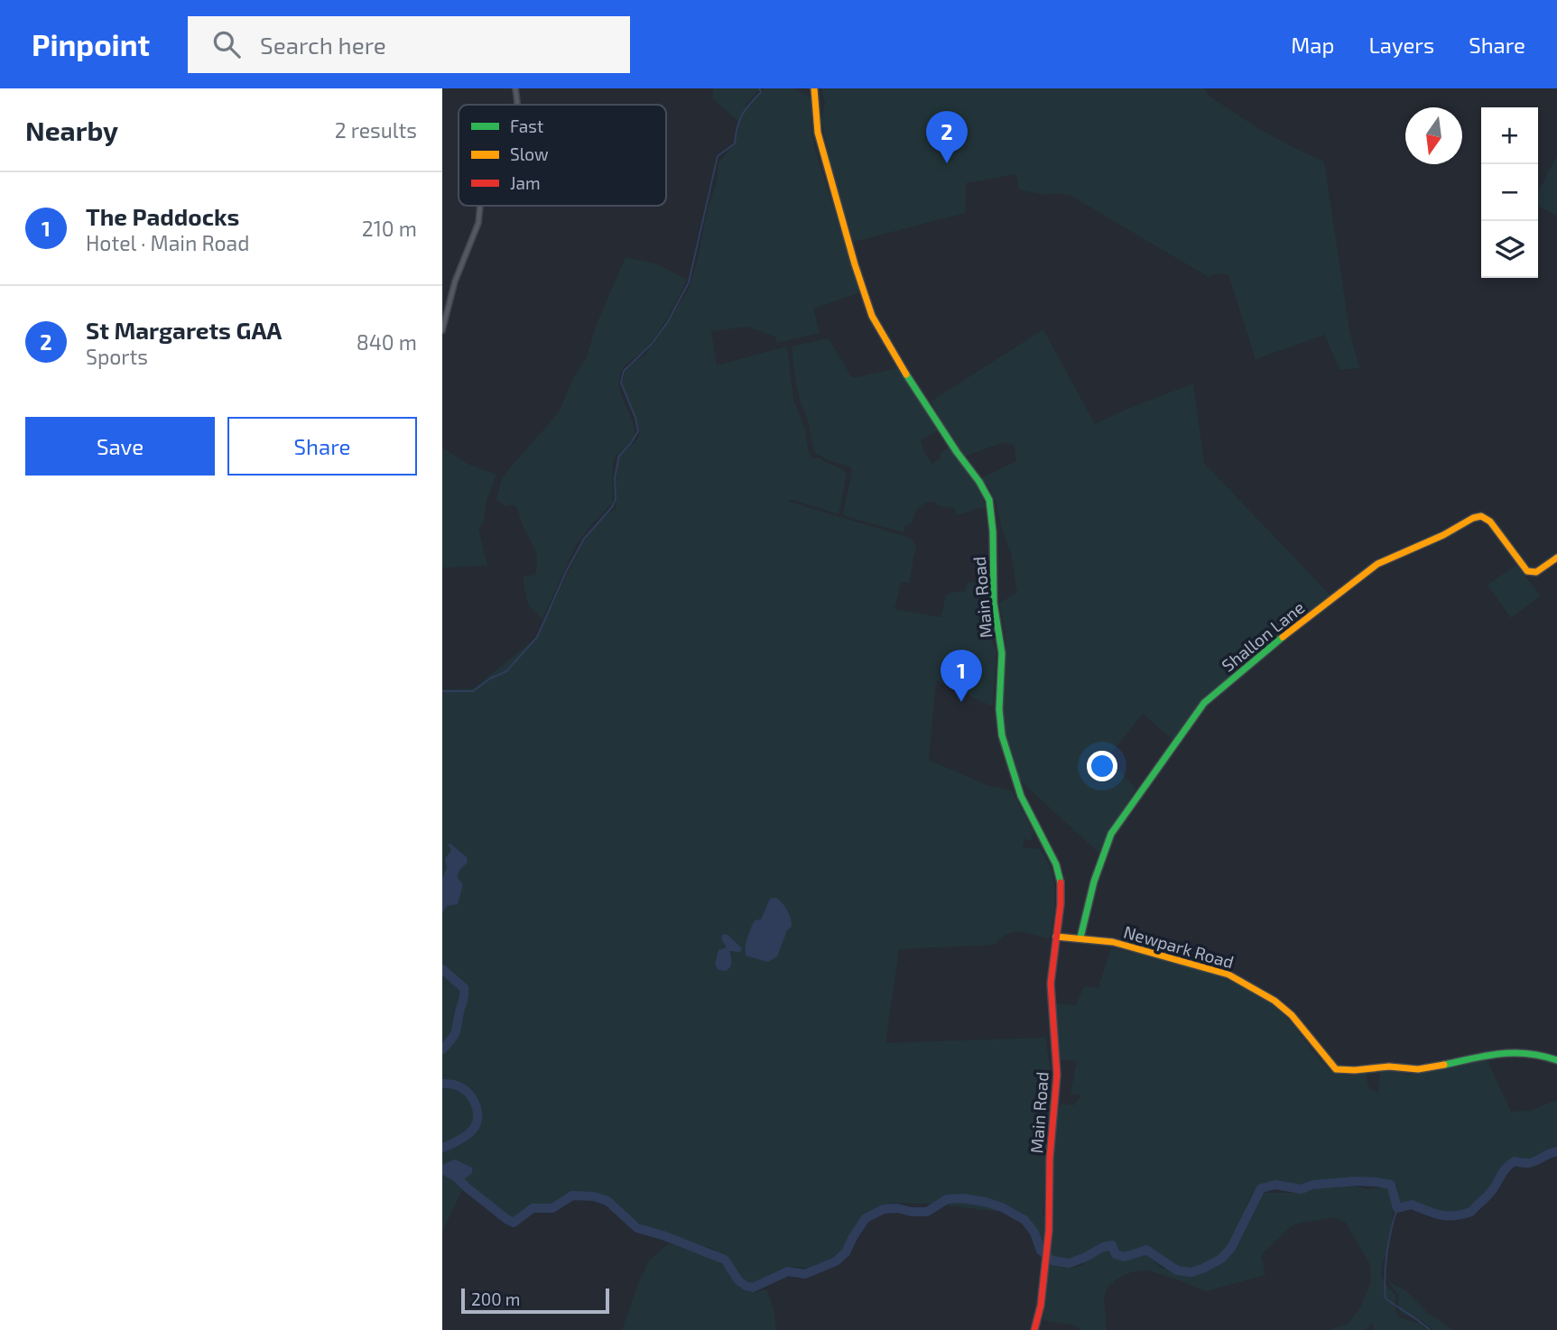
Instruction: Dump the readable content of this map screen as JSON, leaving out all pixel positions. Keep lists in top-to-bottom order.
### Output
{
  "streets": {
    "main road": ["Main Road", "Shallon Lane", "Newpark Road"]
  },
  "crossings": [
    ["Main Road", "Newpark Road"],
    ["Shallon Lane", "Newpark Road"]
  ],
  "legend": ["Fast", "Slow", "Jam"],
  "scale_bar": "200 m",
  "north": "bottom",
  "page": {
    "header": "Pinpoint",
    "search": "Search here",
    "nav": ["Map", "Layers", "Share"],
    "heading": ["Nearby", "2 results"],
    "map_buttons": ["+", "−"],
    "pins": ["2", "1"],
    "list": [
      {
        "mark": "1",
        "name": "The Paddocks",
        "note": "Hotel · Main Road",
        "value": "210 m"
      },
      {
        "mark": "2",
        "name": "St Margarets GAA",
        "note": "Sports",
        "value": "840 m"
      }
    ],
    "buttons": ["Save", "Share"],
    "scale": "200 m"
  }
}
